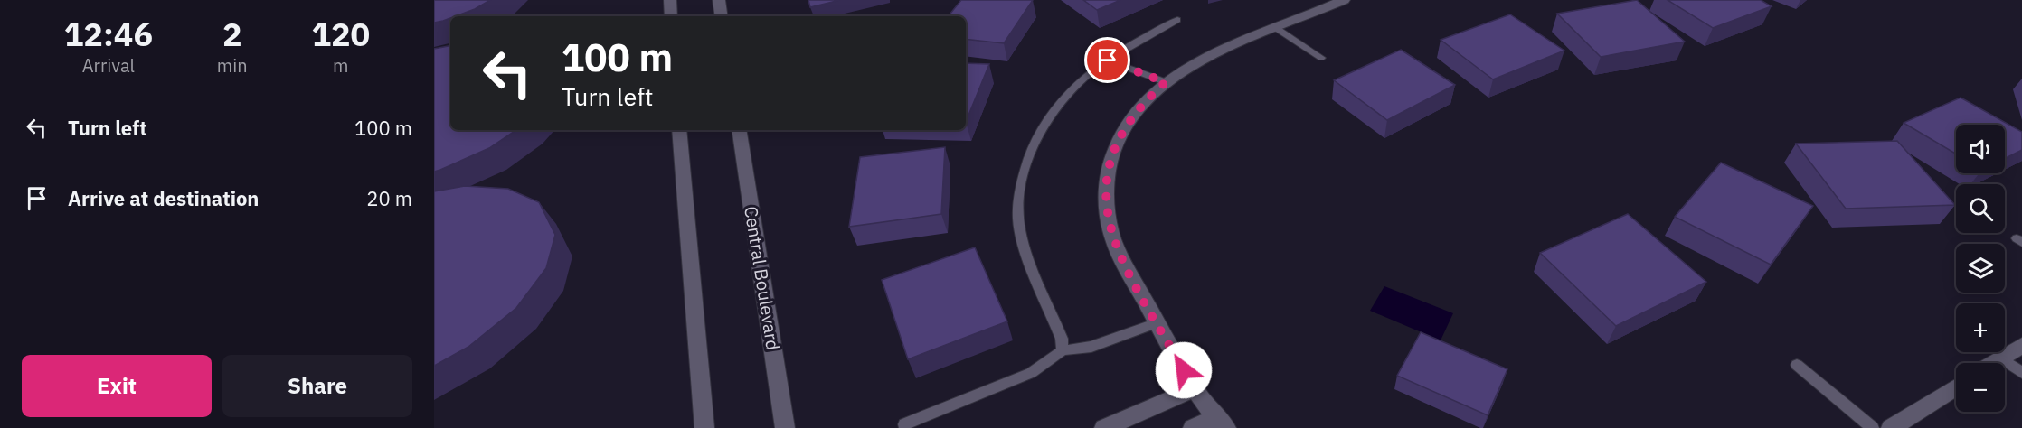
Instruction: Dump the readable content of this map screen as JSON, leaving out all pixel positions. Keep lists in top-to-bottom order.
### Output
{
  "streets": {
    "street": ["Central Boulevard"]
  },
  "page": {
    "eta": [
      "12:46",
      "Arrival",
      "2",
      "min",
      "120",
      "m"
    ],
    "turn": ["100 m", "Turn left"],
    "list": [
      {
        "name": "Turn left",
        "value": "100 m"
      },
      {
        "name": "Arrive at destination",
        "value": "20 m"
      }
    ],
    "map_buttons": ["+", "−"],
    "buttons": ["Exit", "Share"]
  }
}
